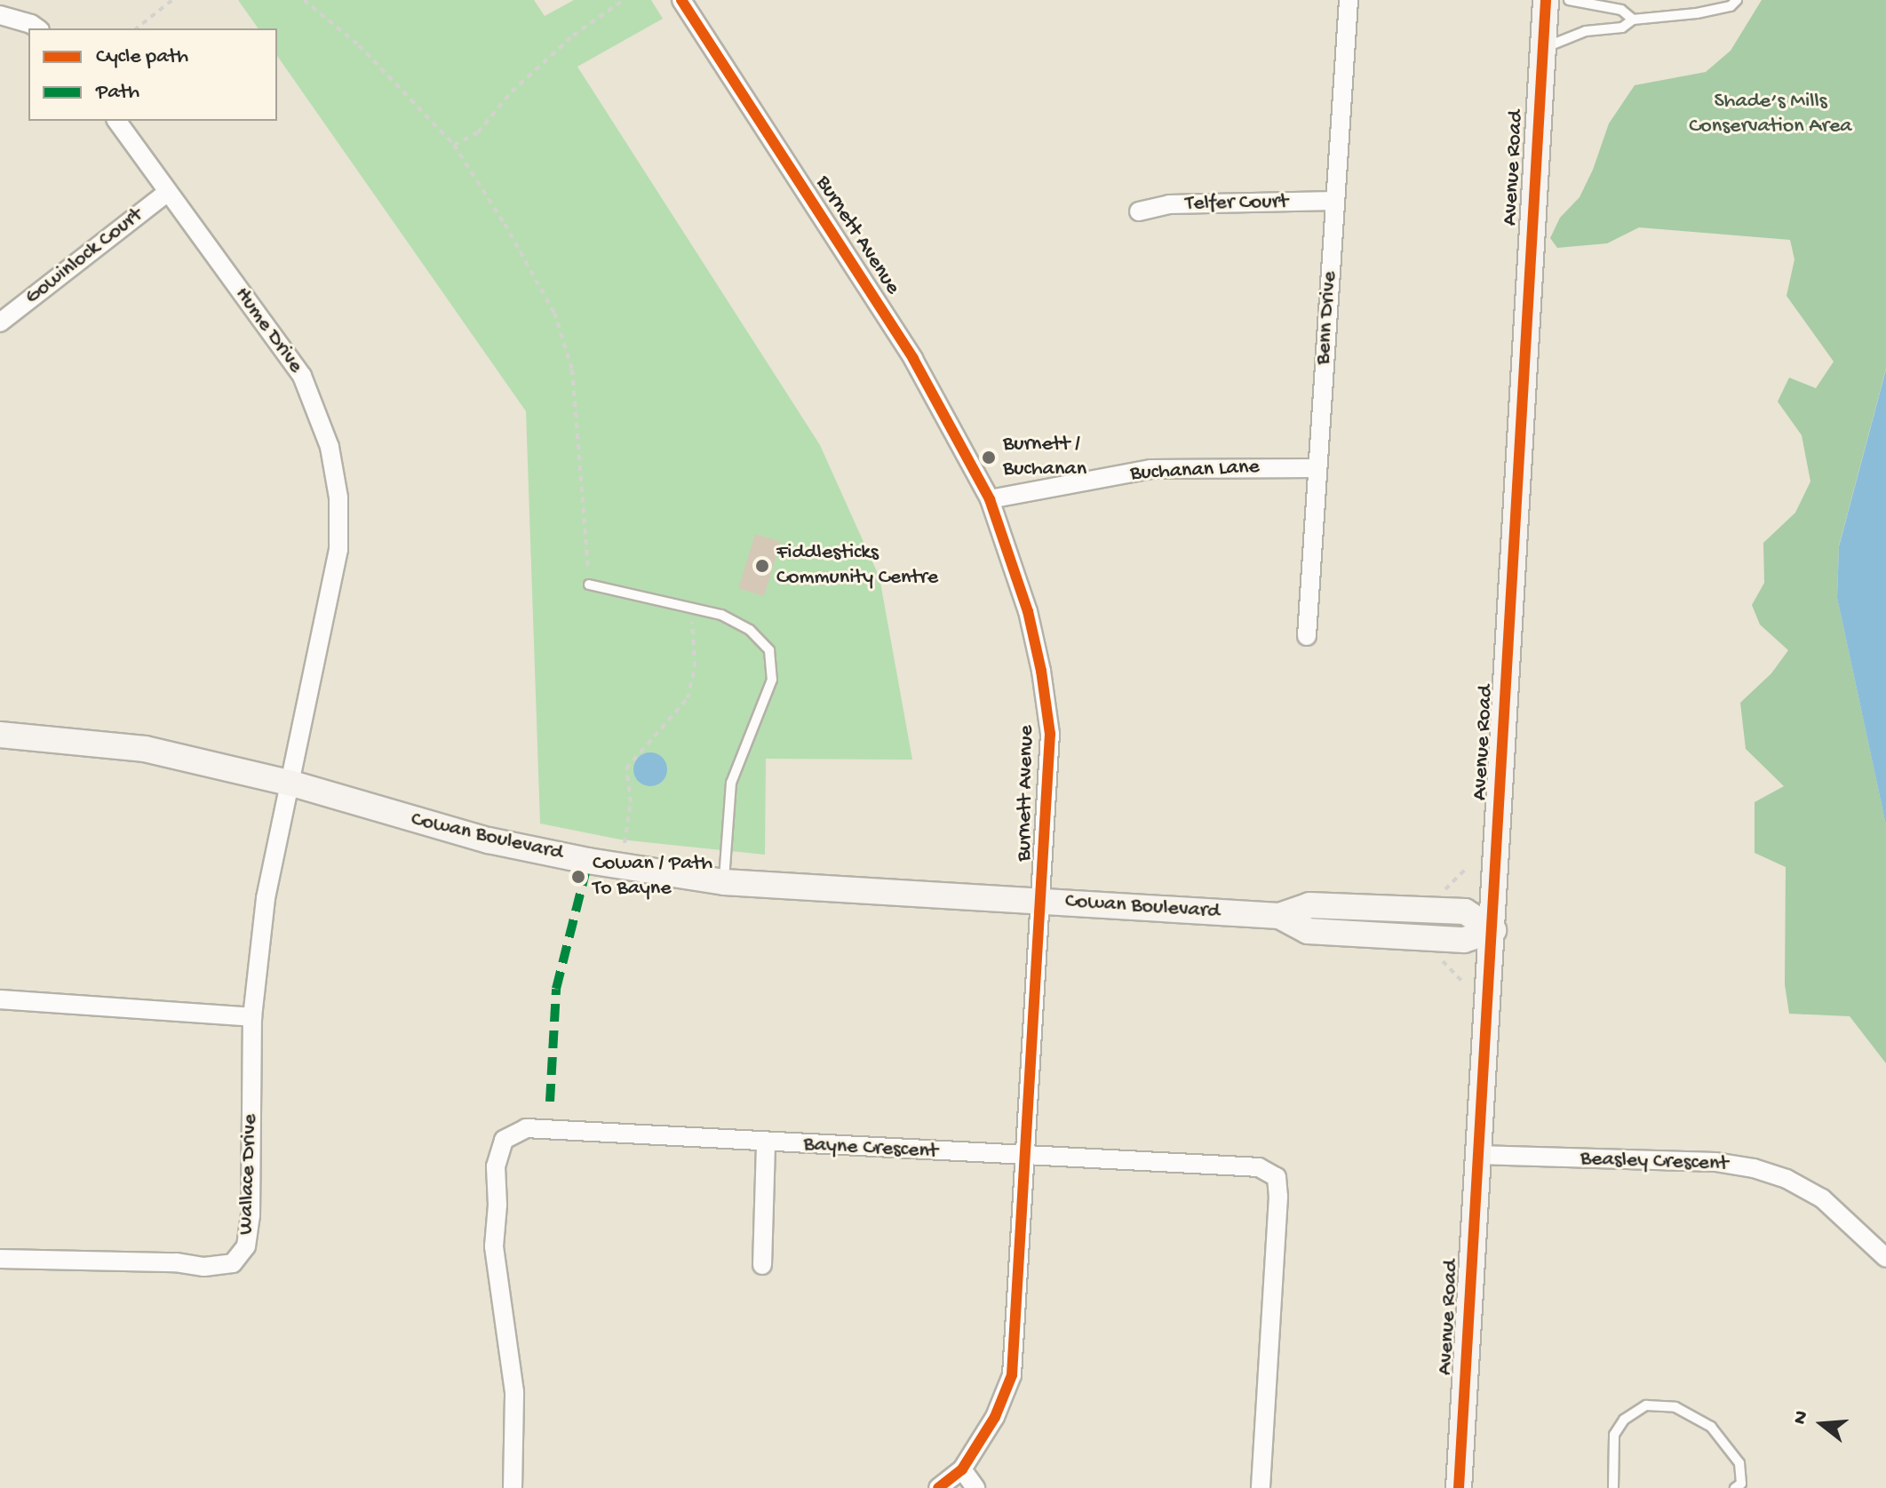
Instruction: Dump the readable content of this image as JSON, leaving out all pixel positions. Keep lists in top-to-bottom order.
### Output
{
  "streets": {
    "street": [
      "Avenue Road",
      "Telfer Court",
      "Burnett Avenue",
      "Gowinlock Court",
      "Benn Drive",
      "Hume Drive",
      "Buchanan Lane",
      "Cowan Boulevard",
      "Bayne Crescent",
      "Beasley Crescent",
      "Wallace Drive"
    ]
  },
  "crossings": [
    ["Avenue Road", "Cowan Boulevard"],
    ["Avenue Road", "Beasley Crescent"],
    ["Telfer Court", "Benn Drive"],
    ["Burnett Avenue", "Buchanan Lane"],
    ["Burnett Avenue", "Cowan Boulevard"],
    ["Burnett Avenue", "Bayne Crescent"],
    ["Gowinlock Court", "Hume Drive"],
    ["Benn Drive", "Buchanan Lane"],
    ["Hume Drive", "Cowan Boulevard"],
    ["Hume Drive", "Wallace Drive"],
    ["Cowan Boulevard", "Wallace Drive"]
  ],
  "parks": ["Shade’s Mills Conservation Area"],
  "places": ["Burnett / Buchanan", "Fiddlesticks Community Centre", "Cowan / Path To Bayne"],
  "legend": ["Cycle path", "Path"],
  "north": "left"
}
